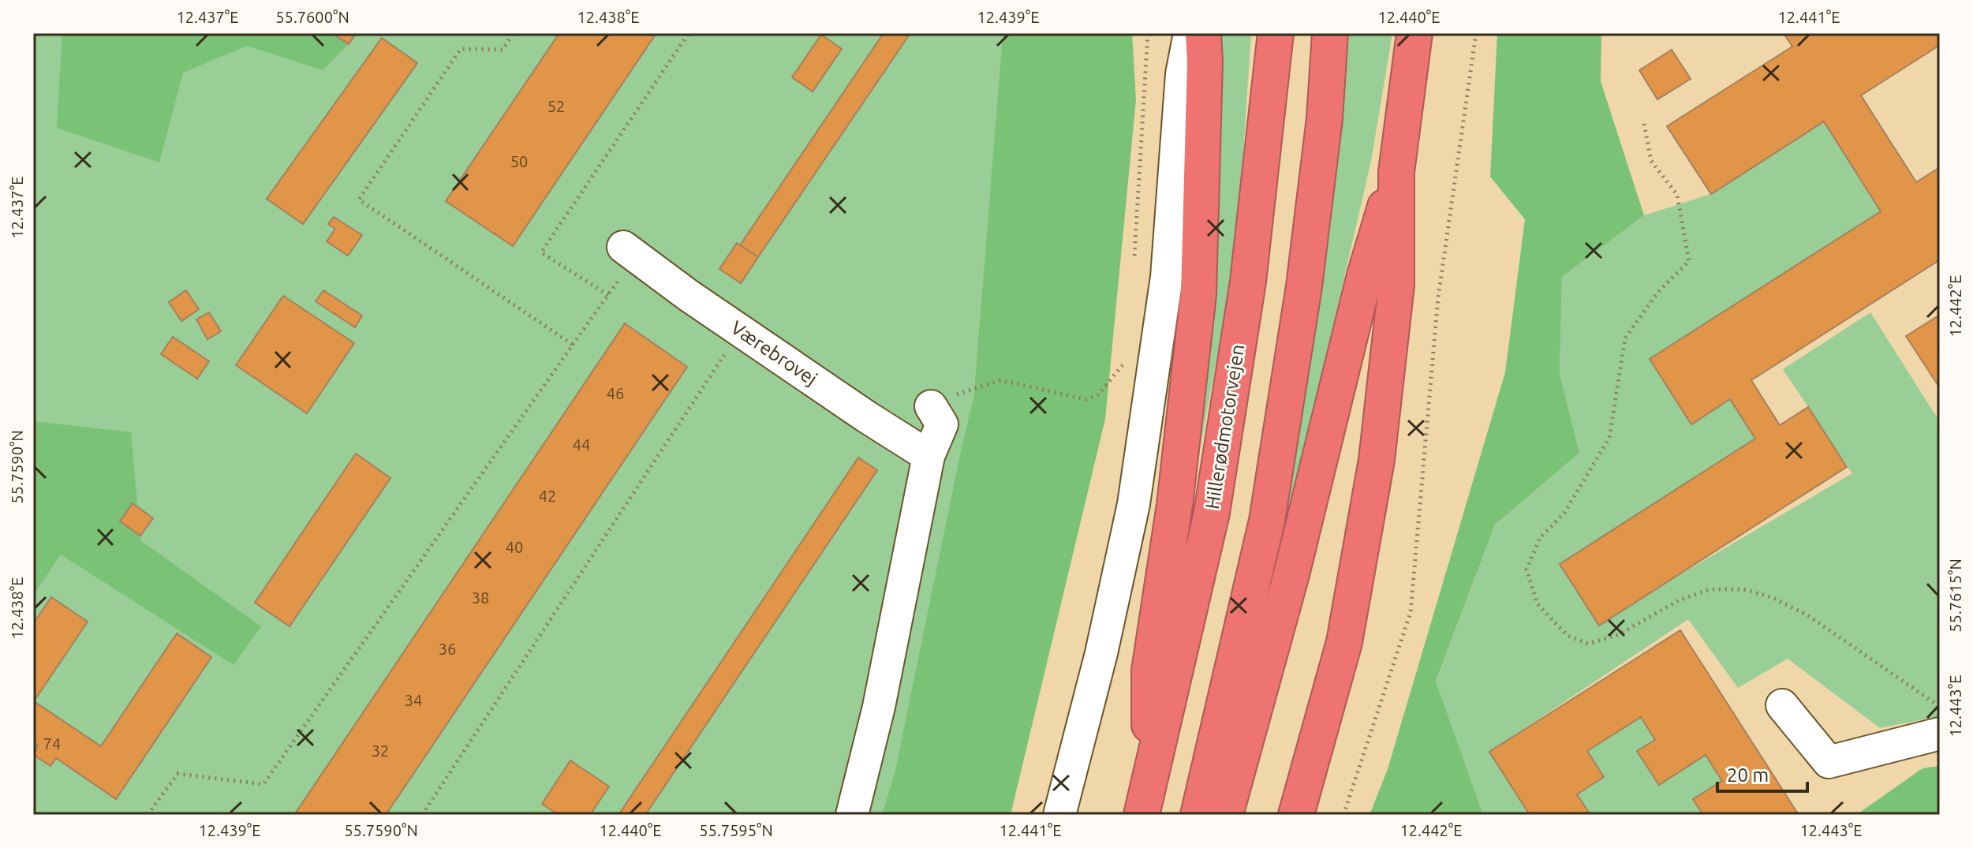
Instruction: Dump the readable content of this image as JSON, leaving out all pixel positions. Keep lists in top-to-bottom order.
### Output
{
  "streets": {
    "highway": ["Hillerødmotorvejen"],
    "street": ["Værebrovej"]
  },
  "house_numbers": [
    "52",
    "50",
    "46",
    "44",
    "42",
    "40",
    "38",
    "36",
    "34",
    "74",
    "32"
  ],
  "scale_bar": "20 m",
  "coordinates": [
    "12.437°E",
    "55.7600°N",
    "12.438°E",
    "12.439°E",
    "12.440°E",
    "12.441°E",
    "12.442°E",
    "55.7590°N",
    "55.7615°N",
    "12.443°E",
    "55.7595°N"
  ]
}
